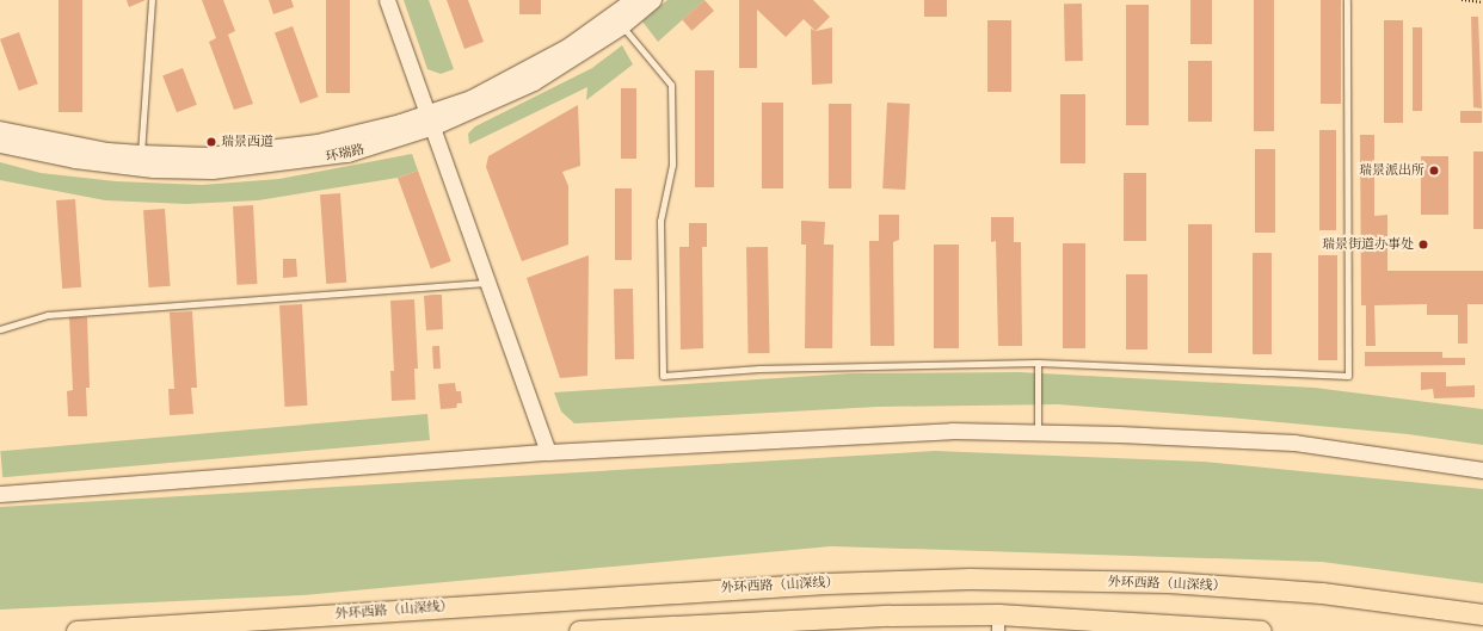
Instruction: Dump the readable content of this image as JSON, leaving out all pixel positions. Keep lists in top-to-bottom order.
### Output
{
  "streets": {
    "highway": ["外环西路（山深线）"],
    "main road": ["环瑞路"]
  },
  "places": ["瑞景西道", "瑞景派出所", "瑞景街道办事处"]
}
